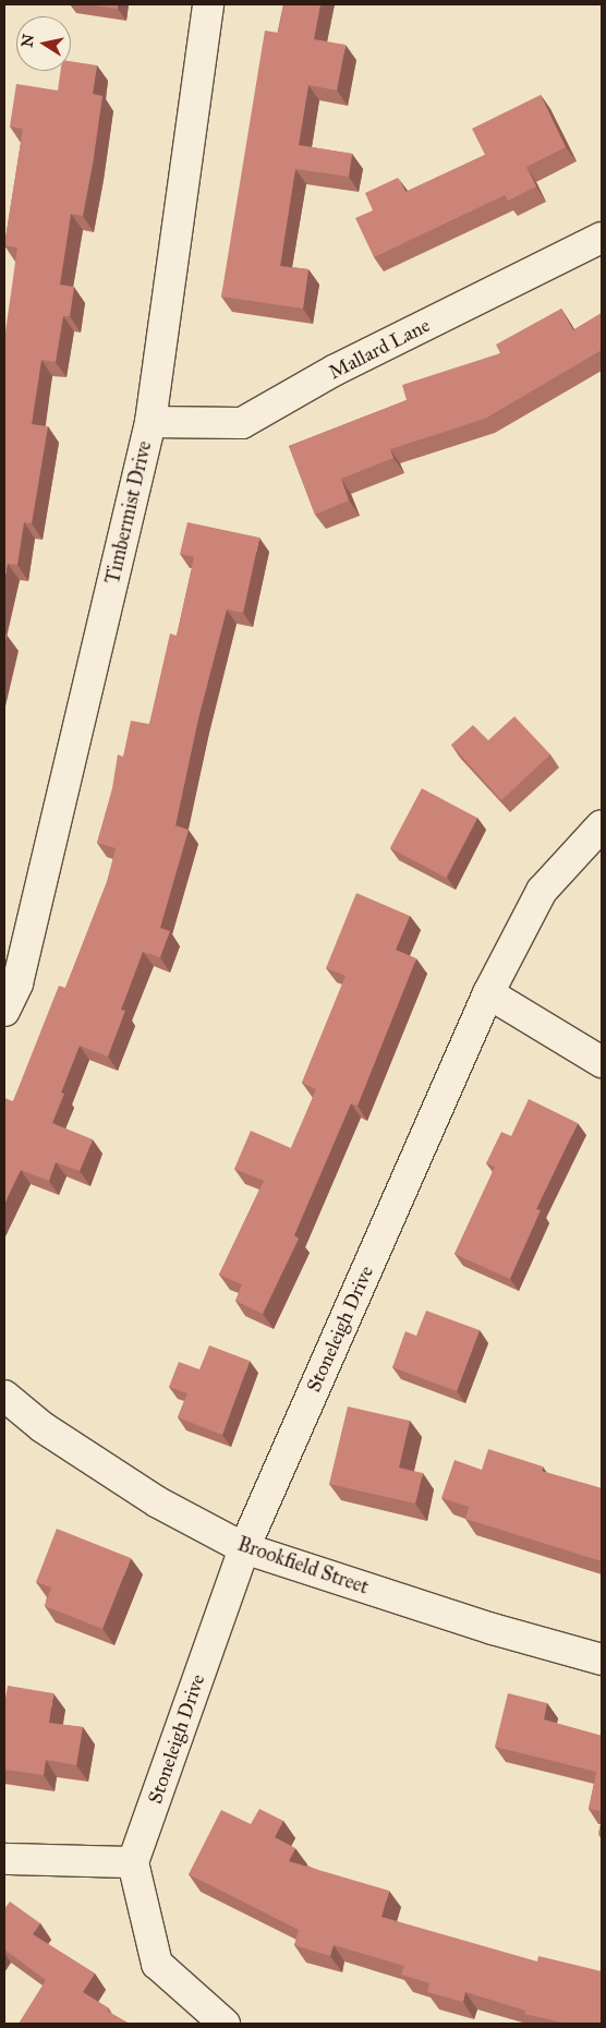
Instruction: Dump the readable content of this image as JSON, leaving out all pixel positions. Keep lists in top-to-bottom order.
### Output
{
  "streets": {
    "street": [
      "Mallard Lane",
      "Timbermist Drive",
      "Stoneleigh Drive",
      "Brookfield Street"
    ]
  },
  "crossings": [
    ["Mallard Lane", "Timbermist Drive"],
    ["Stoneleigh Drive", "Brookfield Street"]
  ],
  "north": "left"
}
